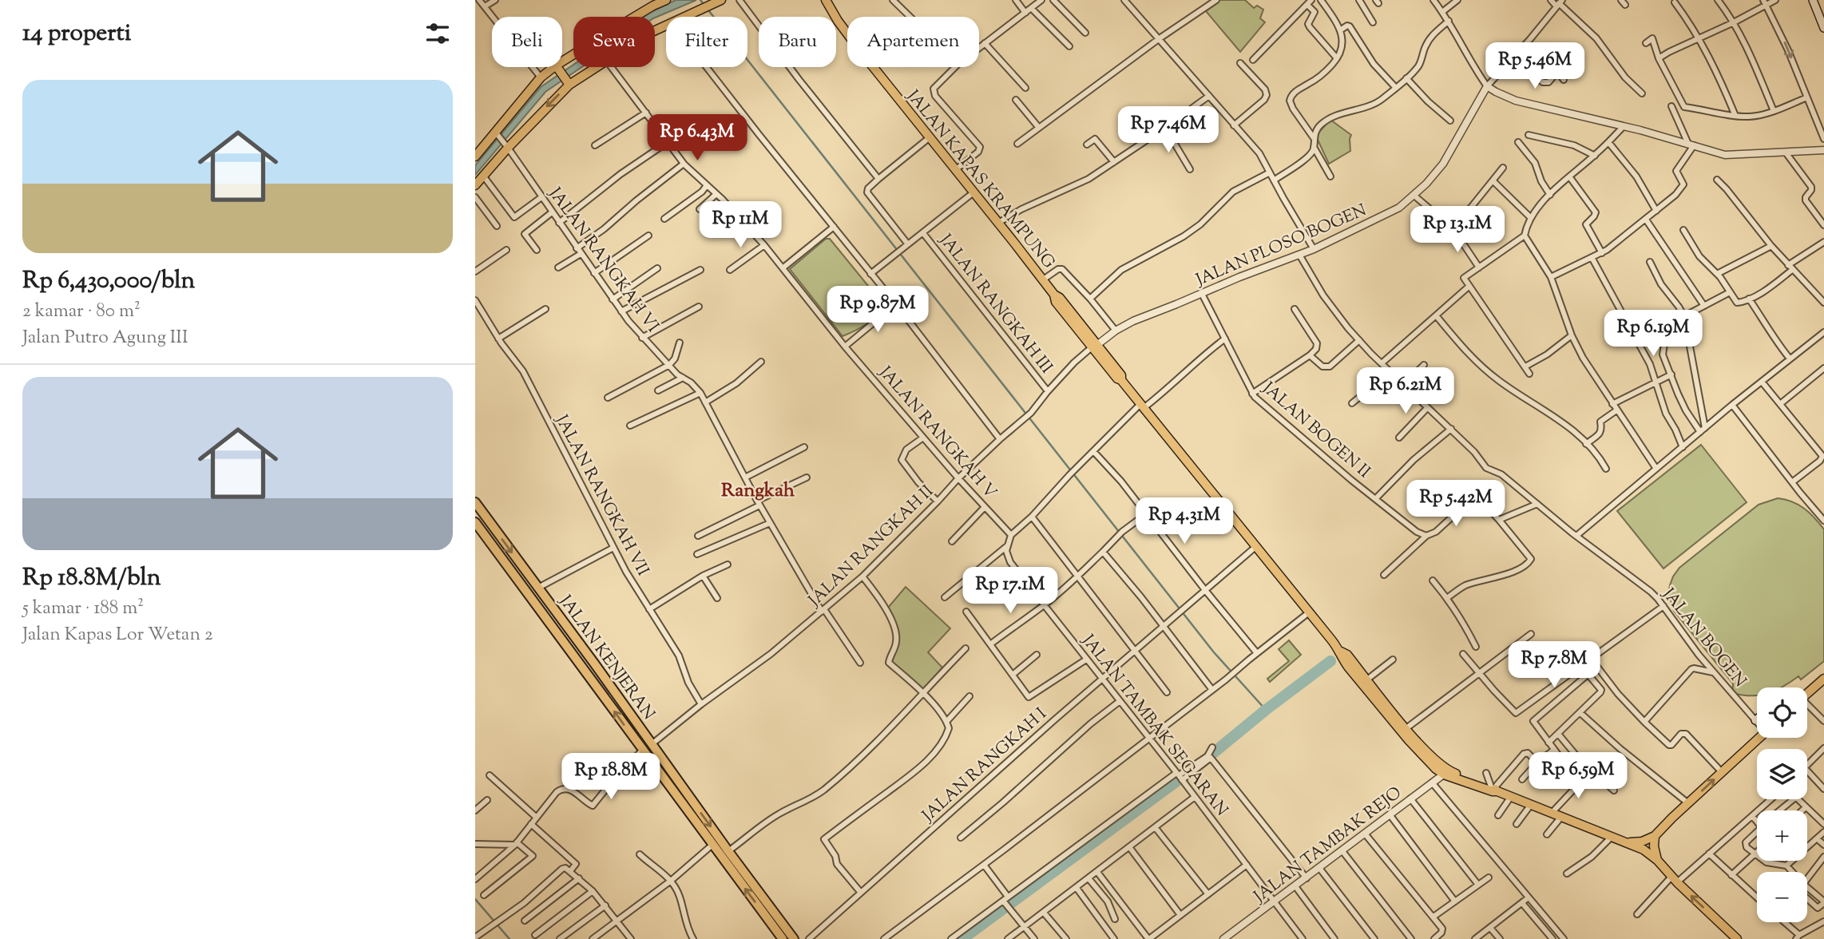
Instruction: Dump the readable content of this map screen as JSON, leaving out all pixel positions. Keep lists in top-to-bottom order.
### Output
{
  "streets": {
    "highway": ["JALAN KENJERAN"],
    "main road": ["JALAN KAPAS KRAMPUNG"],
    "street": [
      "JALAN PLOSO BOGEN",
      "JALAN RANGKAH VI",
      "JALAN RANGKAH III",
      "JALAN BOGEN II",
      "JALAN RANGKAH V",
      "JALAN RANGKAH VII",
      "JALAN RANGKAH II",
      "JALAN BOGEN",
      "JALAN TAMBAK SEGARAN",
      "JALAN RANGKAH I",
      "JALAN TAMBAK REJO"
    ]
  },
  "crossings": [
    ["JALAN KAPAS KRAMPUNG", "JALAN PLOSO BOGEN"],
    ["JALAN KAPAS KRAMPUNG", "JALAN RANGKAH II"],
    ["JALAN KAPAS KRAMPUNG", "JALAN TAMBAK REJO"],
    ["JALAN PLOSO BOGEN", "JALAN BOGEN II"],
    ["JALAN PLOSO BOGEN", "JALAN RANGKAH II"],
    ["JALAN PLOSO BOGEN", "JALAN BOGEN"],
    ["JALAN RANGKAH VI", "JALAN RANGKAH II"],
    ["JALAN RANGKAH III", "JALAN RANGKAH II"],
    ["JALAN RANGKAH V", "JALAN RANGKAH II"],
    ["JALAN RANGKAH VII", "JALAN RANGKAH II"],
    ["JALAN RANGKAH II", "JALAN KENJERAN"],
    ["JALAN TAMBAK SEGARAN", "JALAN RANGKAH I"],
    ["JALAN TAMBAK SEGARAN", "JALAN TAMBAK REJO"]
  ],
  "districts": ["Rangkah"],
  "page": {
    "heading": "14 properti",
    "chip": [
      "Beli",
      "Sewa",
      "Filter",
      "Baru",
      "Apartemen"
    ],
    "price": [
      "Rp 5.46M",
      "Rp 7.46M",
      "Rp 6.43M",
      "Rp 11M",
      "Rp 13.1M",
      "Rp 9.87M",
      "Rp 6.19M",
      "Rp 6.21M",
      "Rp 5.42M",
      "Rp 4.31M",
      "Rp 17.1M",
      "Rp 7.8M",
      "Rp 6.59M",
      "Rp 18.8M"
    ],
    "list": [
      {
        "name": "Rp 6,430,000/bln",
        "note": "2 kamar · 80 m² · Jalan Putro Agung III"
      },
      {
        "name": "Rp 18.8M/bln",
        "note": "5 kamar · 188 m² · Jalan Kapas Lor Wetan 2"
      }
    ],
    "map_buttons": ["+", "−"]
  }
}
